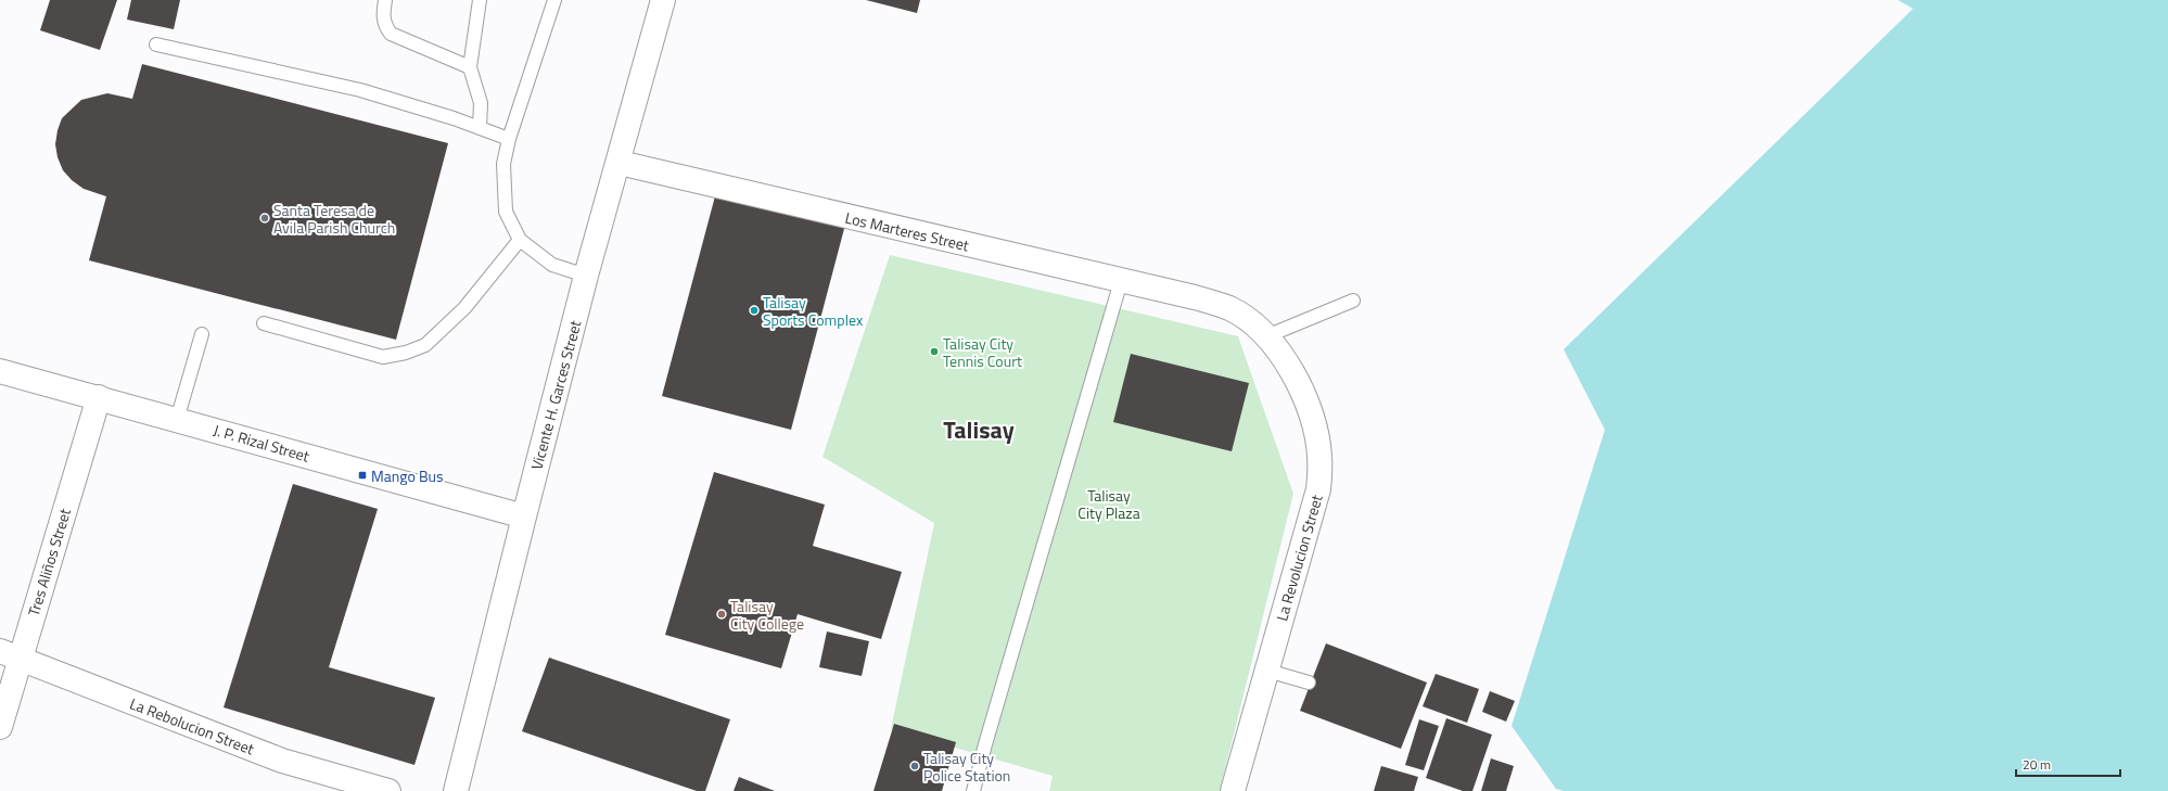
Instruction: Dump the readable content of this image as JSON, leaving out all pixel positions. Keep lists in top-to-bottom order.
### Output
{
  "streets": {
    "street": [
      "Los Marteres Street",
      "Vicente H. Garces Street",
      "J. P. Rizal Street",
      "La Revolucion Street",
      "Tres Aliños Street",
      "La Rebolucion Street"
    ]
  },
  "crossings": [
    ["Los Marteres Street", "Vicente H. Garces Street"],
    ["Los Marteres Street", "La Revolucion Street"],
    ["Vicente H. Garces Street", "J. P. Rizal Street"],
    ["J. P. Rizal Street", "Tres Aliños Street"],
    ["Tres Aliños Street", "La Rebolucion Street"]
  ],
  "districts": ["Talisay"],
  "parks": ["Talisay City Plaza"],
  "places": {
    "other": [
      "Santa Teresa de Avila Parish Church",
      "Talisay Sports Complex",
      "Talisay City Tennis Court",
      "Talisay City College",
      "Talisay City Police Station"
    ],
    "transit": ["Mango Bus"]
  },
  "scale_bar": "20 m"
}
